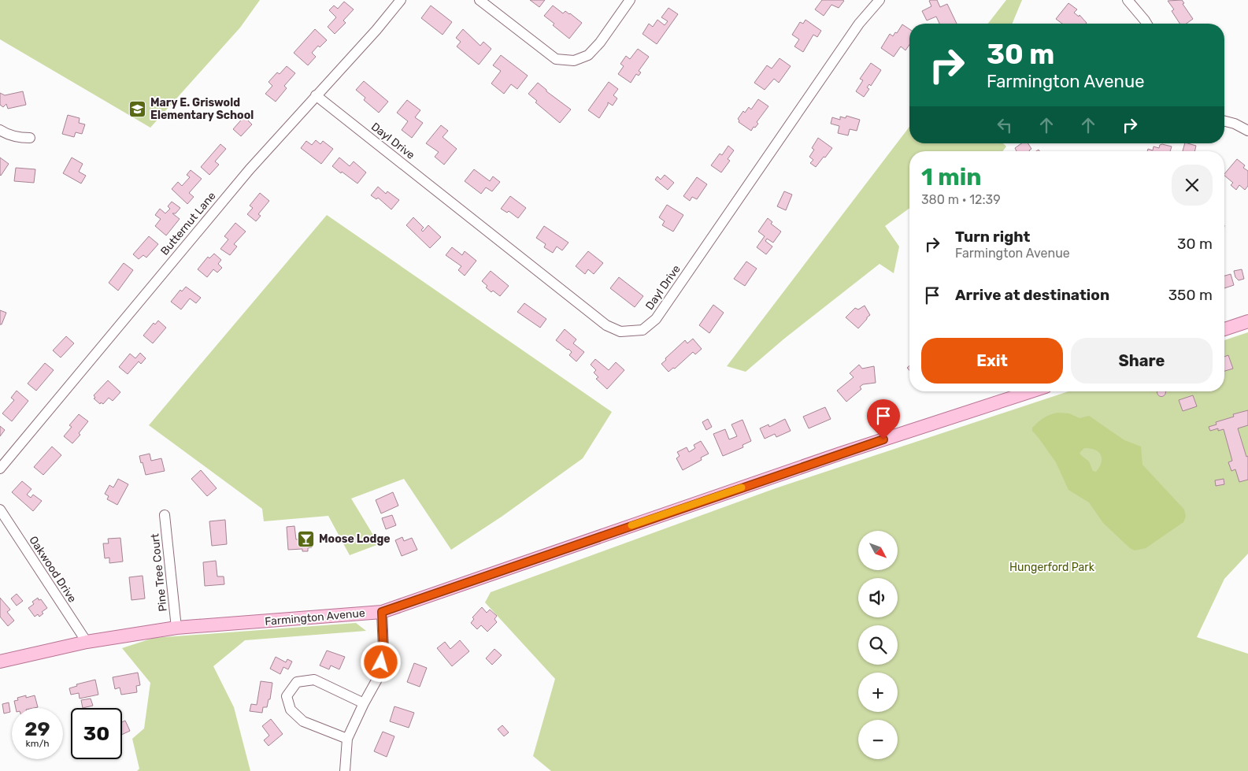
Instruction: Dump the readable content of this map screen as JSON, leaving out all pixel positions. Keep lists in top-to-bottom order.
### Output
{
  "streets": {
    "main road": ["Farmington Avenue"],
    "street": [
      "Dayl Drive",
      "Butternut Lane",
      "Oakwood Drive",
      "Pine Tree Court"
    ]
  },
  "crossings": [
    ["Dayl Drive", "Butternut Lane"],
    ["Oakwood Drive", "Farmington Avenue"],
    ["Pine Tree Court", "Farmington Avenue"]
  ],
  "parks": ["Hungerford Park"],
  "places": {
    "school or university": ["Mary E. Griswold Elementary School"],
    "bar": ["Moose Lodge"]
  },
  "north": "bottom right",
  "page": {
    "turn": ["30 m", "Farmington Avenue"],
    "heading": ["1 min", "380 m · 12:39"],
    "list": [
      {
        "name": "Turn right",
        "note": "Farmington Avenue",
        "value": "30 m"
      },
      {
        "name": "Arrive at destination",
        "value": "350 m"
      }
    ],
    "buttons": ["Exit", "Share"],
    "map_buttons": ["+", "−"],
    "speed": "29 km/h",
    "limit": "30"
  }
}
